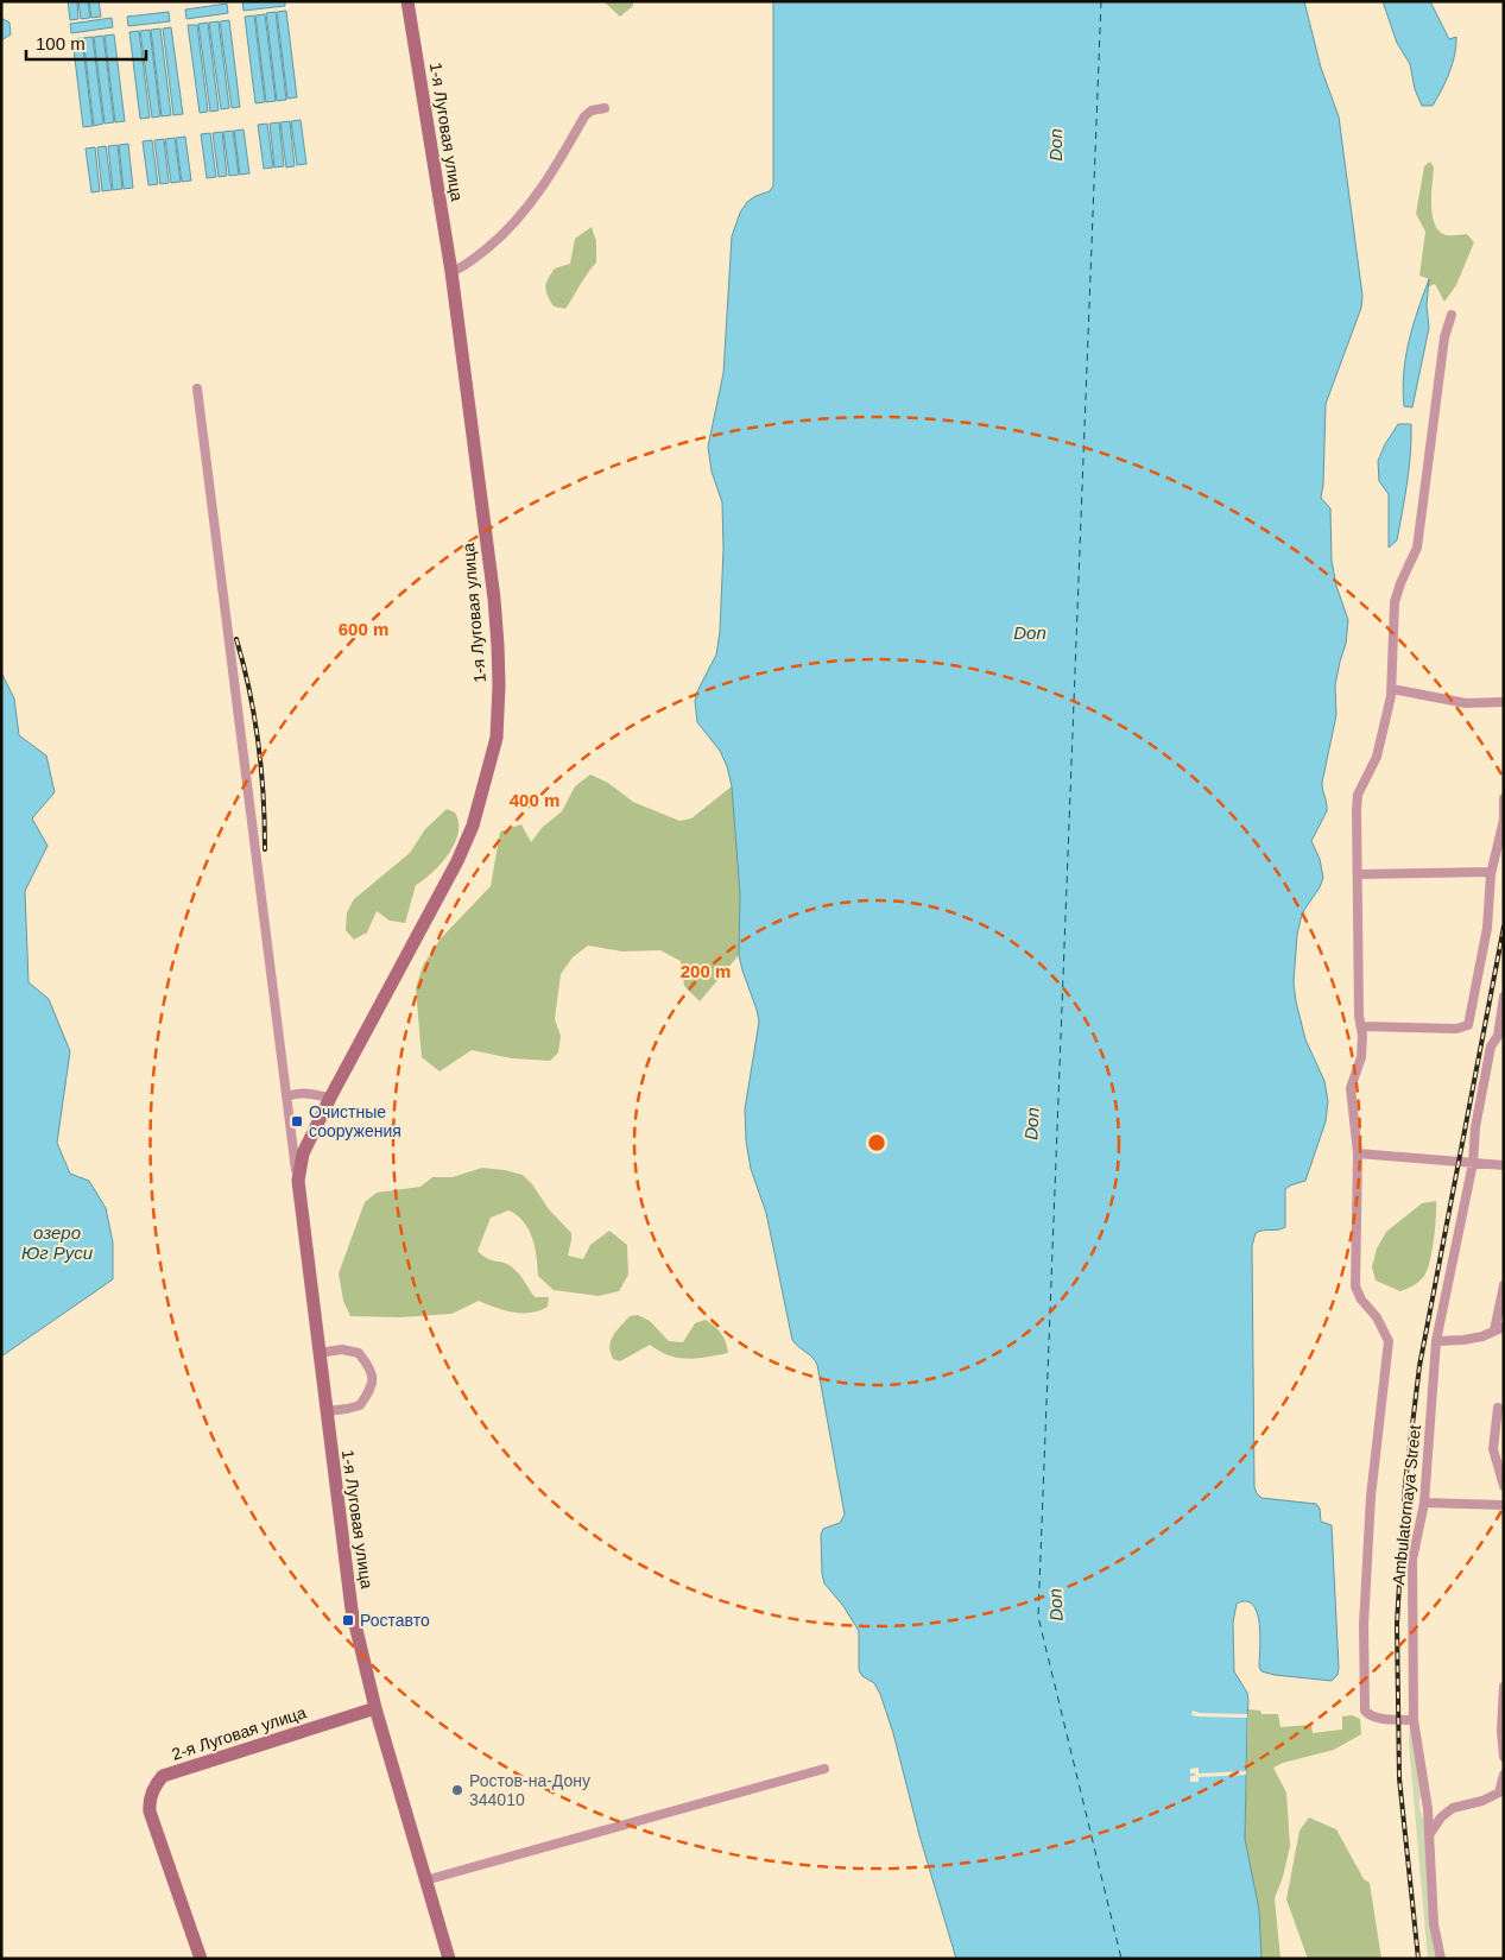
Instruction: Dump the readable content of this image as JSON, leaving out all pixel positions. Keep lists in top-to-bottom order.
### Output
{
  "streets": {
    "main road": ["1-я Луговая улица", "2-я Луговая улица"],
    "street": ["Ambulatornaya Street"]
  },
  "crossings": [
    ["1-я Луговая улица", "2-я Луговая улица"]
  ],
  "water": ["Don", "озеро Юг Руси"],
  "places": {
    "transit": ["Очистные сооружения", "Роставто"],
    "other": ["Ростов-на-Дону 344010"]
  },
  "scale_bar": "100 m",
  "rings": ["600 m", "400 m", "200 m"]
}
